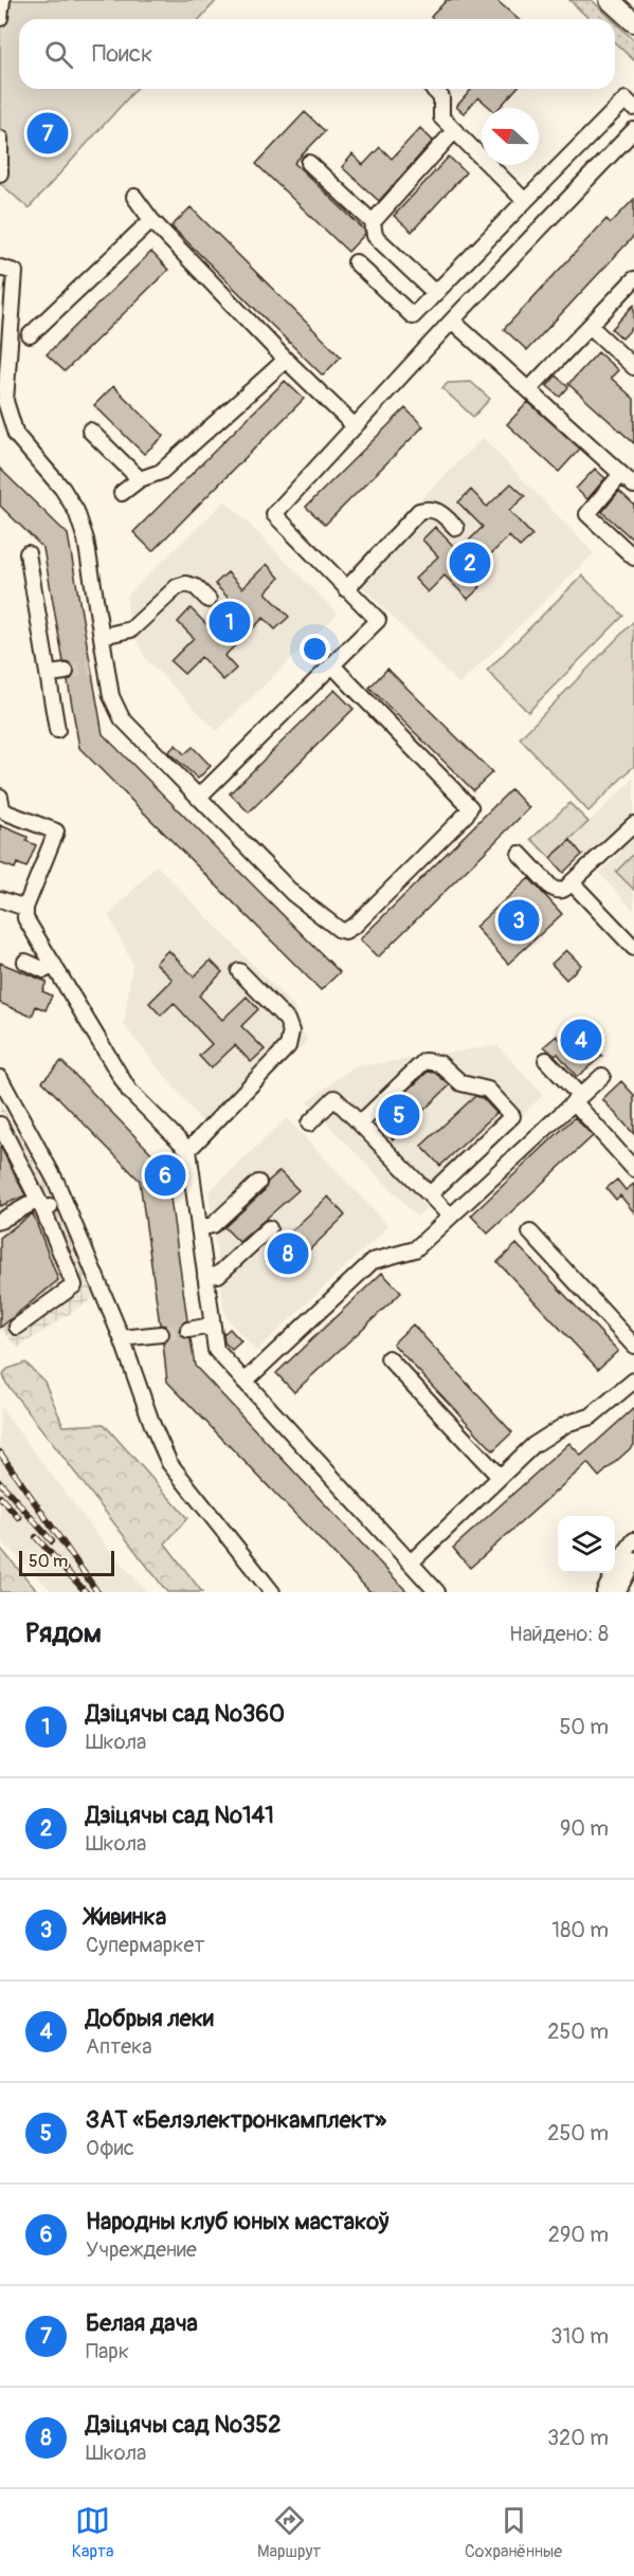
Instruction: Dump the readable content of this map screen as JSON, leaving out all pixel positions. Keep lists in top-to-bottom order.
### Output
{
  "scale_bar": "50 m",
  "north": "left",
  "page": {
    "search": "Поиск",
    "pins": [
      "7",
      "2",
      "1",
      "3",
      "4",
      "5",
      "6",
      "8"
    ],
    "scale": "50 m",
    "heading": ["Рядом", "Найдено: 8"],
    "list": [
      {
        "mark": "1",
        "name": "Дзіцячы сад №360",
        "note": "Школа",
        "value": "50 m"
      },
      {
        "mark": "2",
        "name": "Дзіцячы сад №141",
        "note": "Школа",
        "value": "90 m"
      },
      {
        "mark": "3",
        "name": "Живинка",
        "note": "Супермаркет",
        "value": "180 m"
      },
      {
        "mark": "4",
        "name": "Добрыя леки",
        "note": "Аптека",
        "value": "250 m"
      },
      {
        "mark": "5",
        "name": "ЗАТ «Белэлектронкамплект»",
        "note": "Офис",
        "value": "250 m"
      },
      {
        "mark": "6",
        "name": "Народны клуб юных мастакоў",
        "note": "Учреждение",
        "value": "290 m"
      },
      {
        "mark": "7",
        "name": "Белая дача",
        "note": "Парк",
        "value": "310 m"
      },
      {
        "mark": "8",
        "name": "Дзіцячы сад №352",
        "note": "Школа",
        "value": "320 m"
      }
    ],
    "nav": ["Карта", "Маршрут", "Сохранённые"]
  }
}
